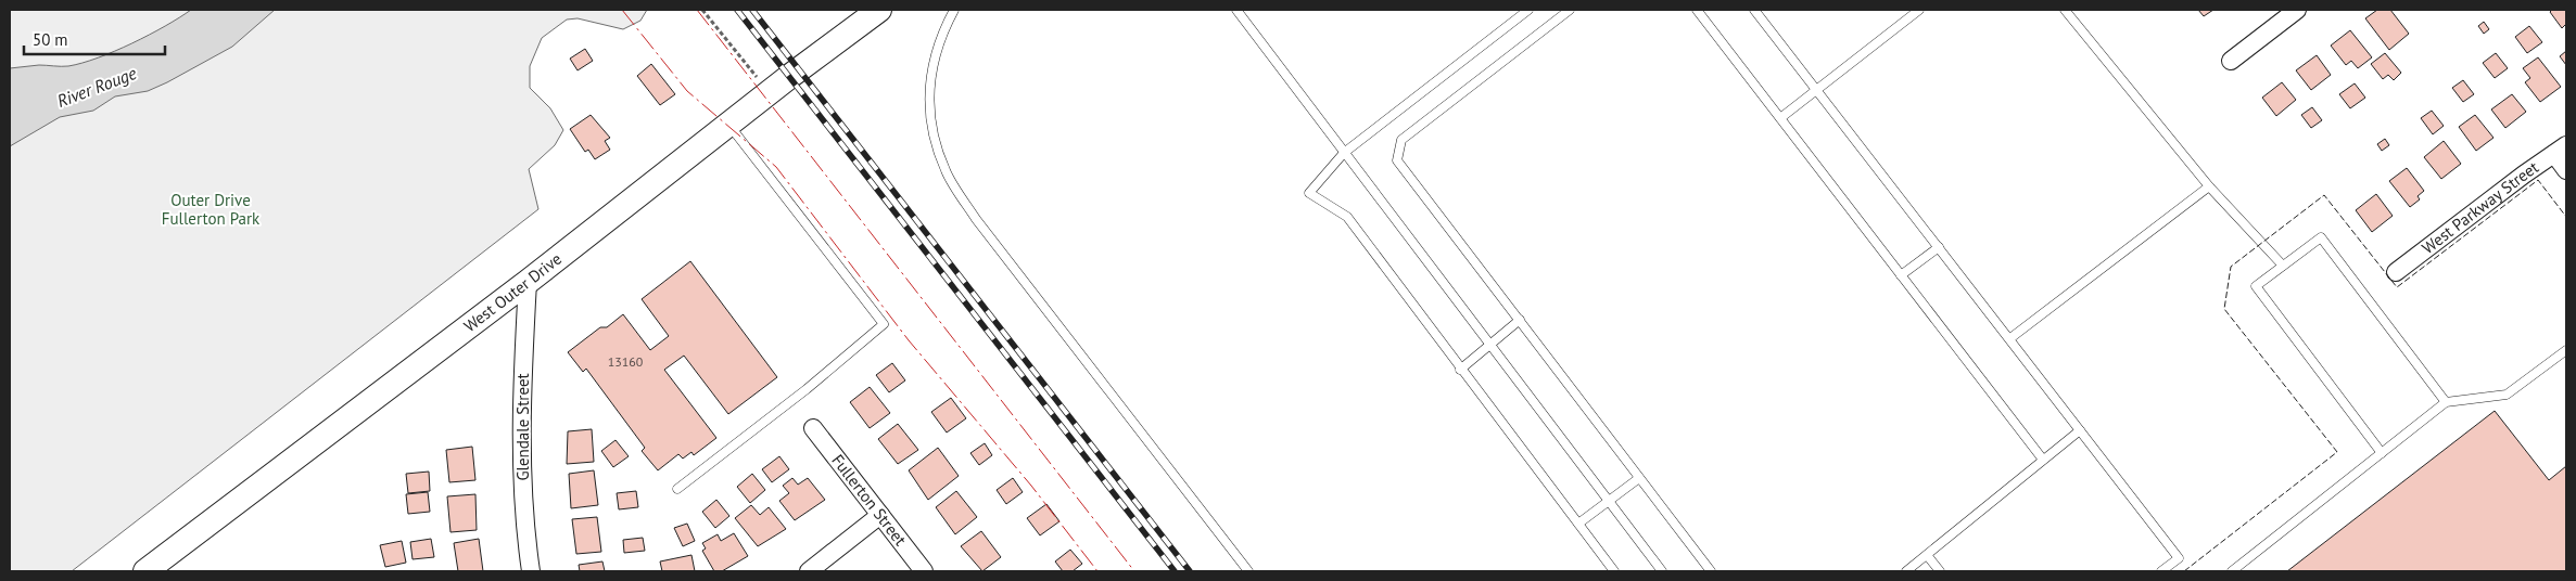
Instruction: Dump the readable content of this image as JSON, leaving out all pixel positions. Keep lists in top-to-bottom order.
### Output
{
  "streets": {
    "main road": ["West Outer Drive"],
    "street": ["West Parkway Street", "Glendale Street", "Fullerton Street"]
  },
  "crossings": [
    ["West Outer Drive", "Glendale Street"]
  ],
  "water": ["River Rouge"],
  "parks": ["Outer Drive Fullerton Park"],
  "house_numbers": ["13160"],
  "scale_bar": "50 m"
}
